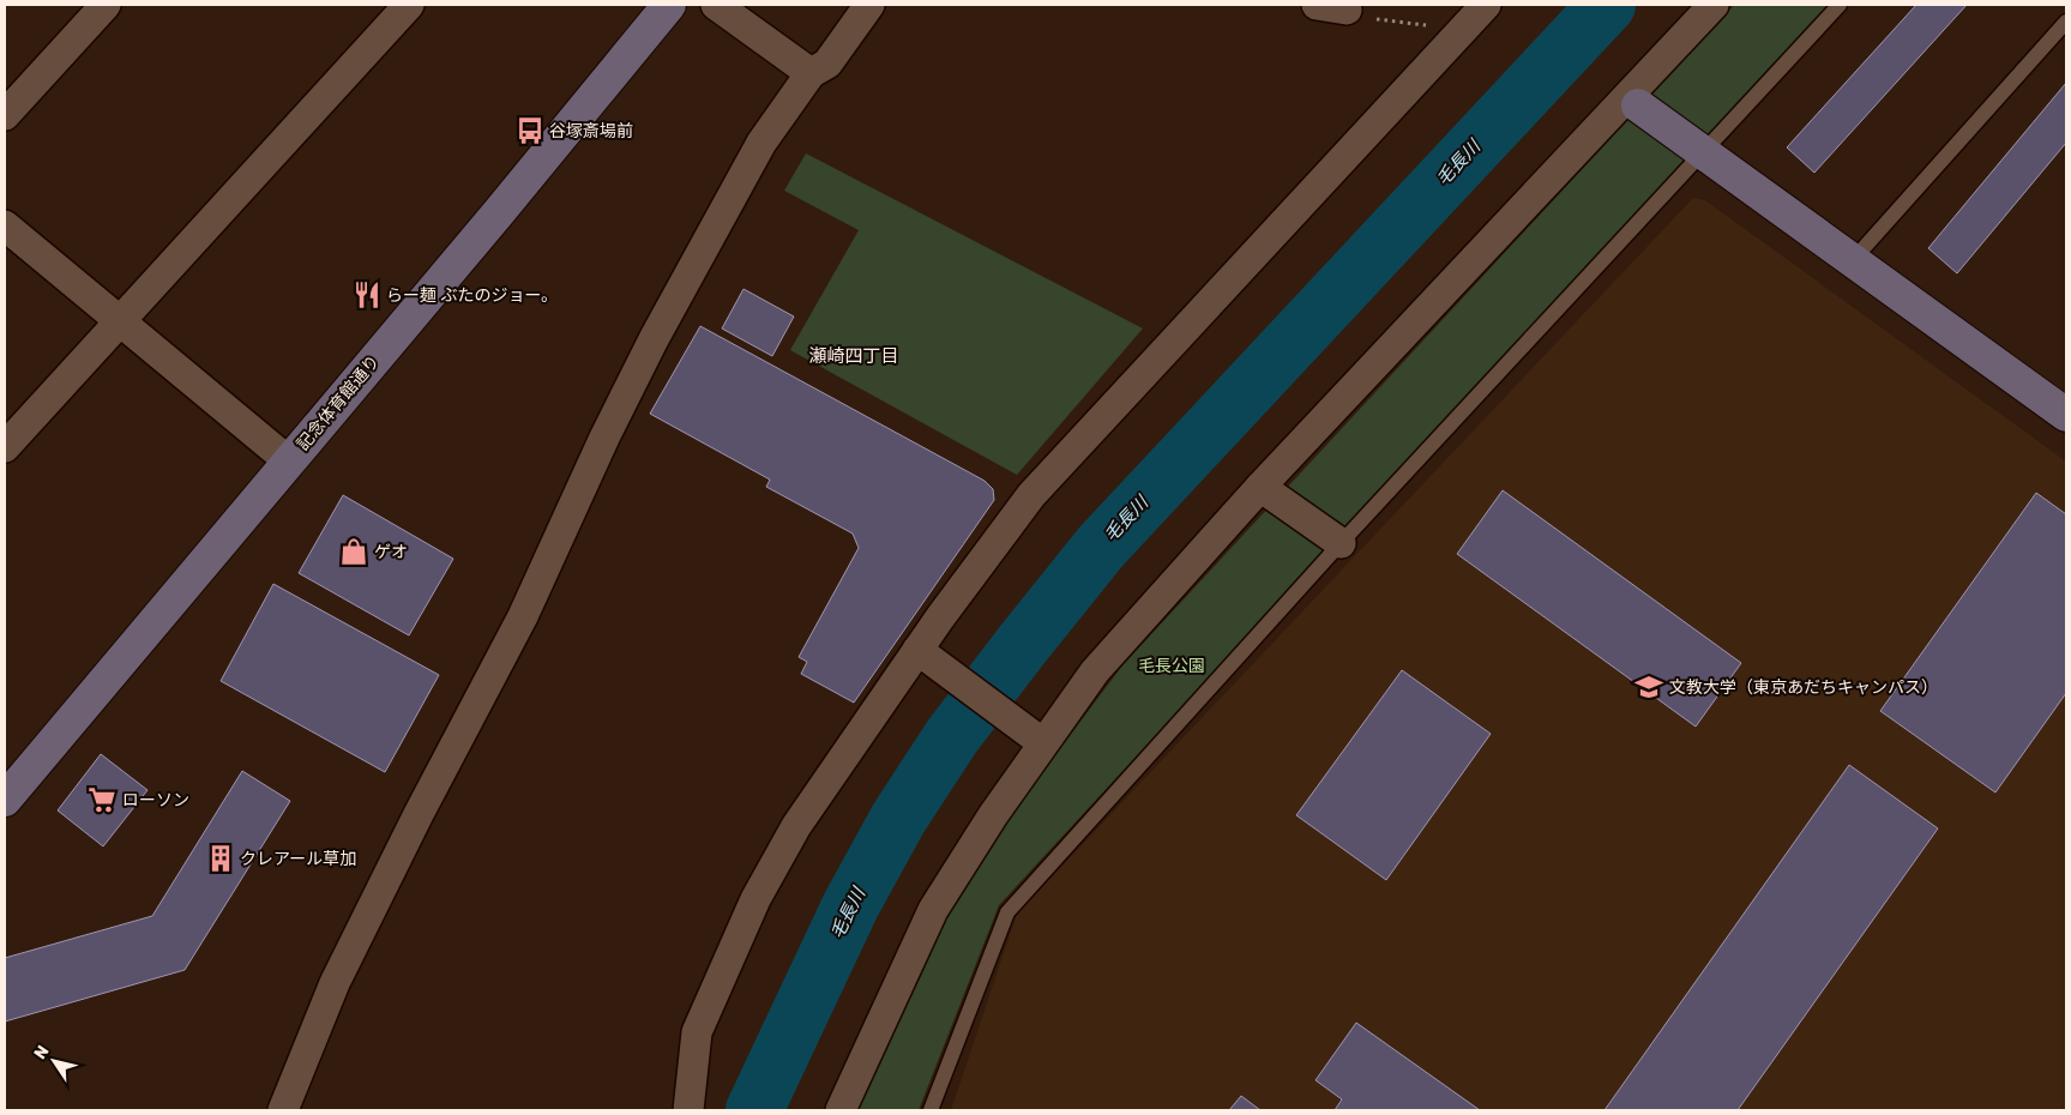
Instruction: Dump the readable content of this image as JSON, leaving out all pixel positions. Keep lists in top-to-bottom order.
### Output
{
  "streets": {
    "street": ["記念体育館通り"]
  },
  "districts": ["瀬崎四丁目"],
  "water": ["毛長川"],
  "parks": ["毛長公園"],
  "places": {
    "bus stop": ["谷塚斎場前"],
    "restaurant": ["らー麺 ぶたのジョー。"],
    "shop": ["ゲオ"],
    "school or university": ["文教大学（東京あだちキャンパス）"],
    "supermarket": ["ローソン"],
    "building": ["クレアール草加"]
  },
  "north": "top left"
}
